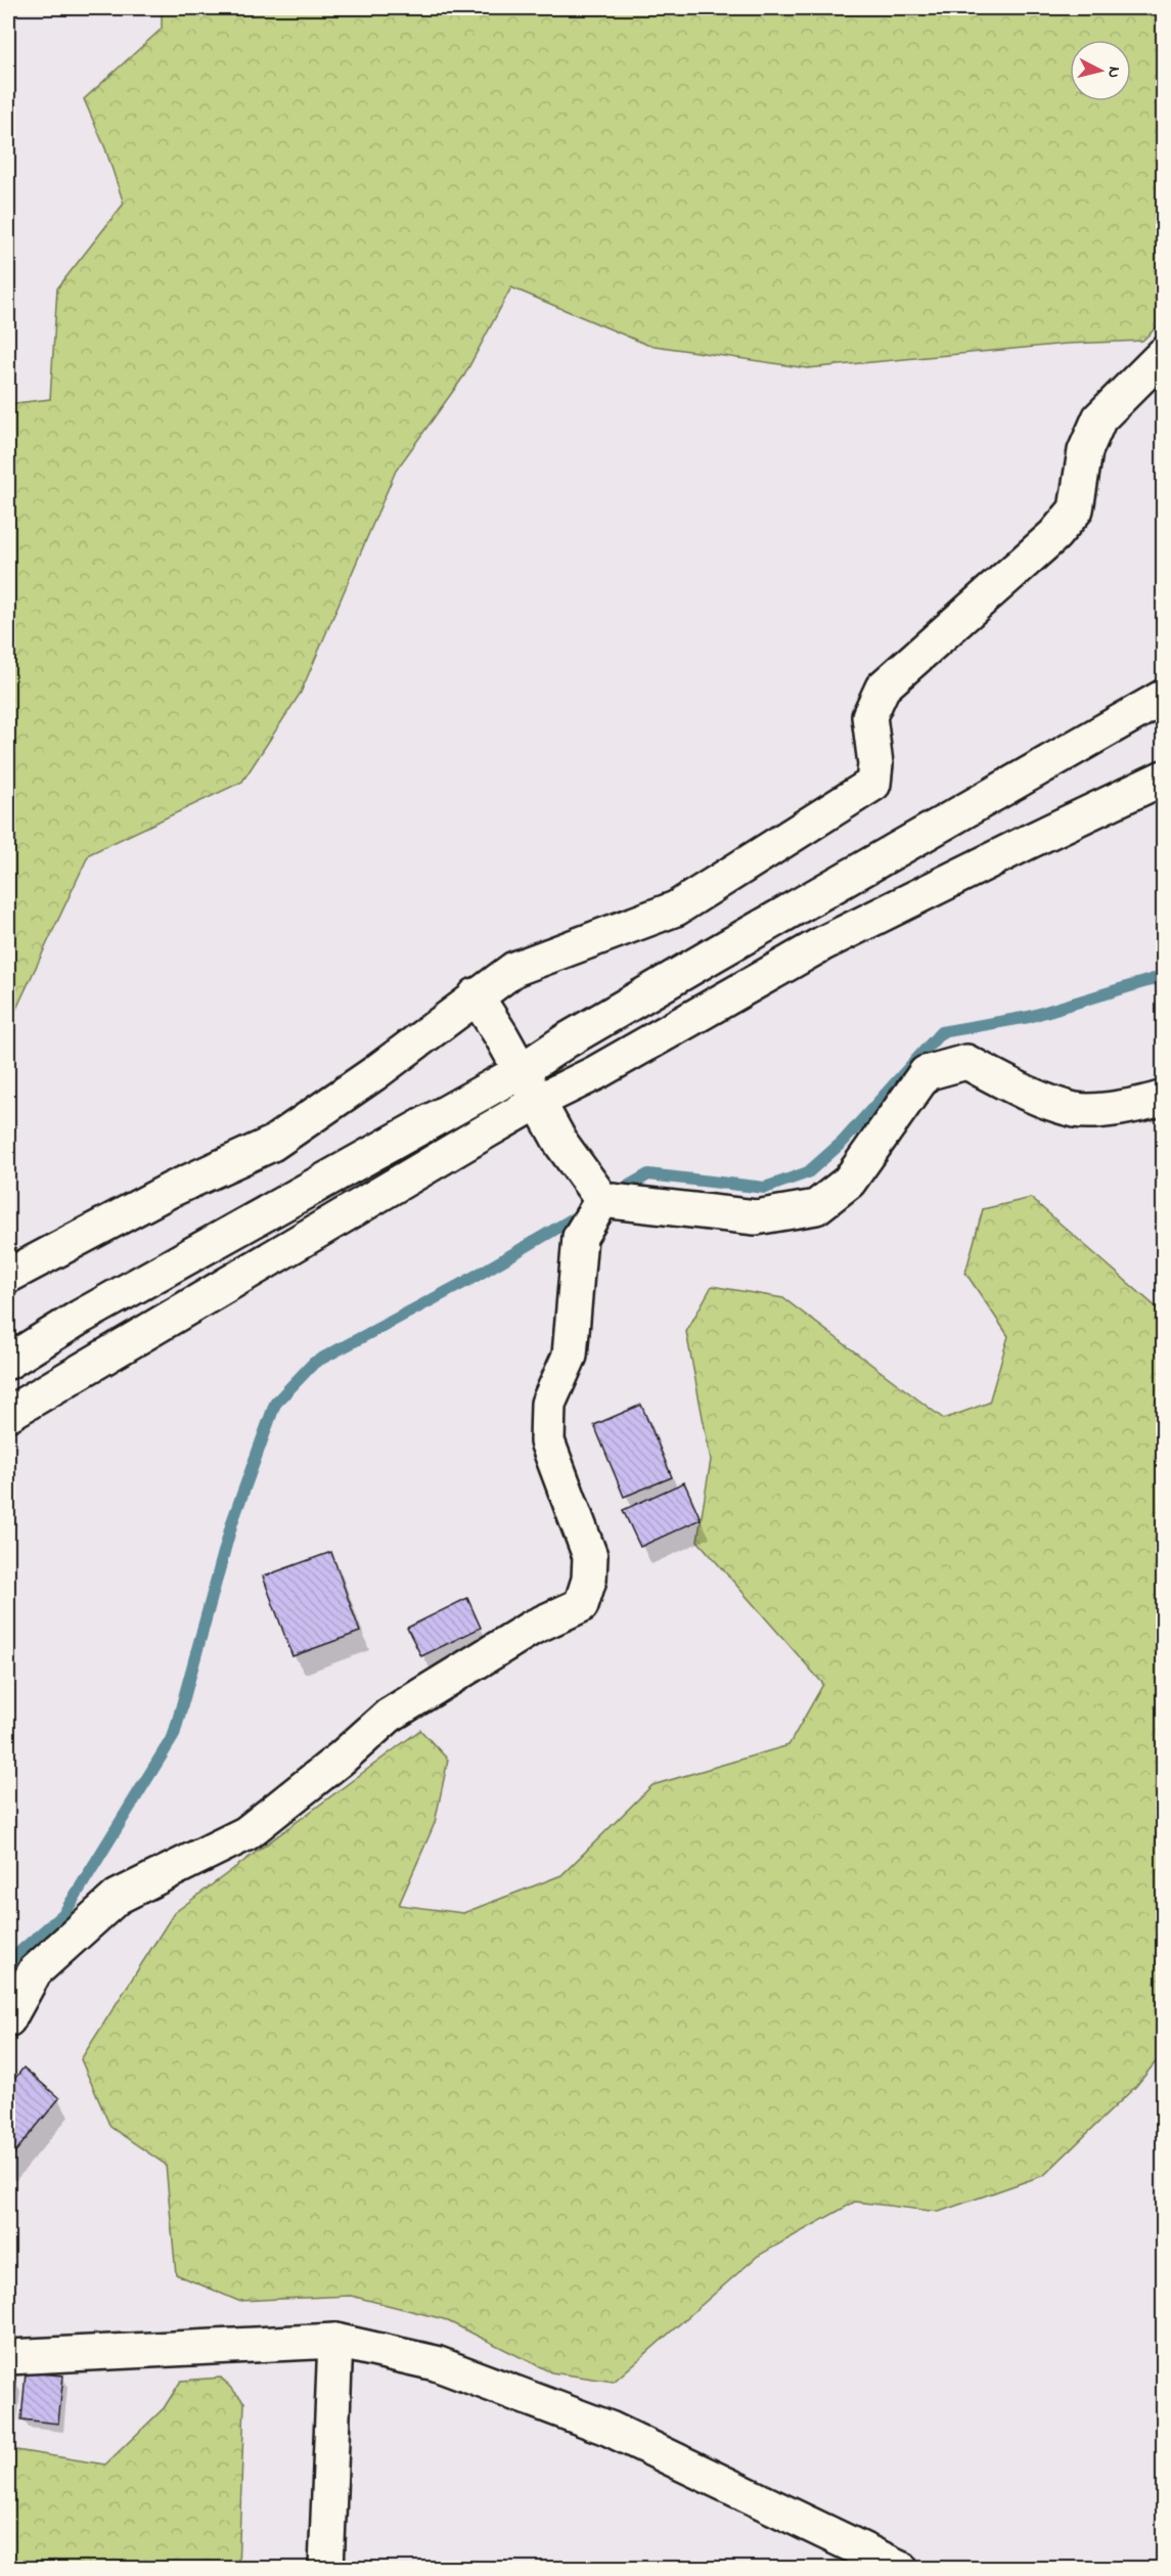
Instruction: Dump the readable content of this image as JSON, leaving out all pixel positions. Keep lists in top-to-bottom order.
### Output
{
  "north": "right"
}
